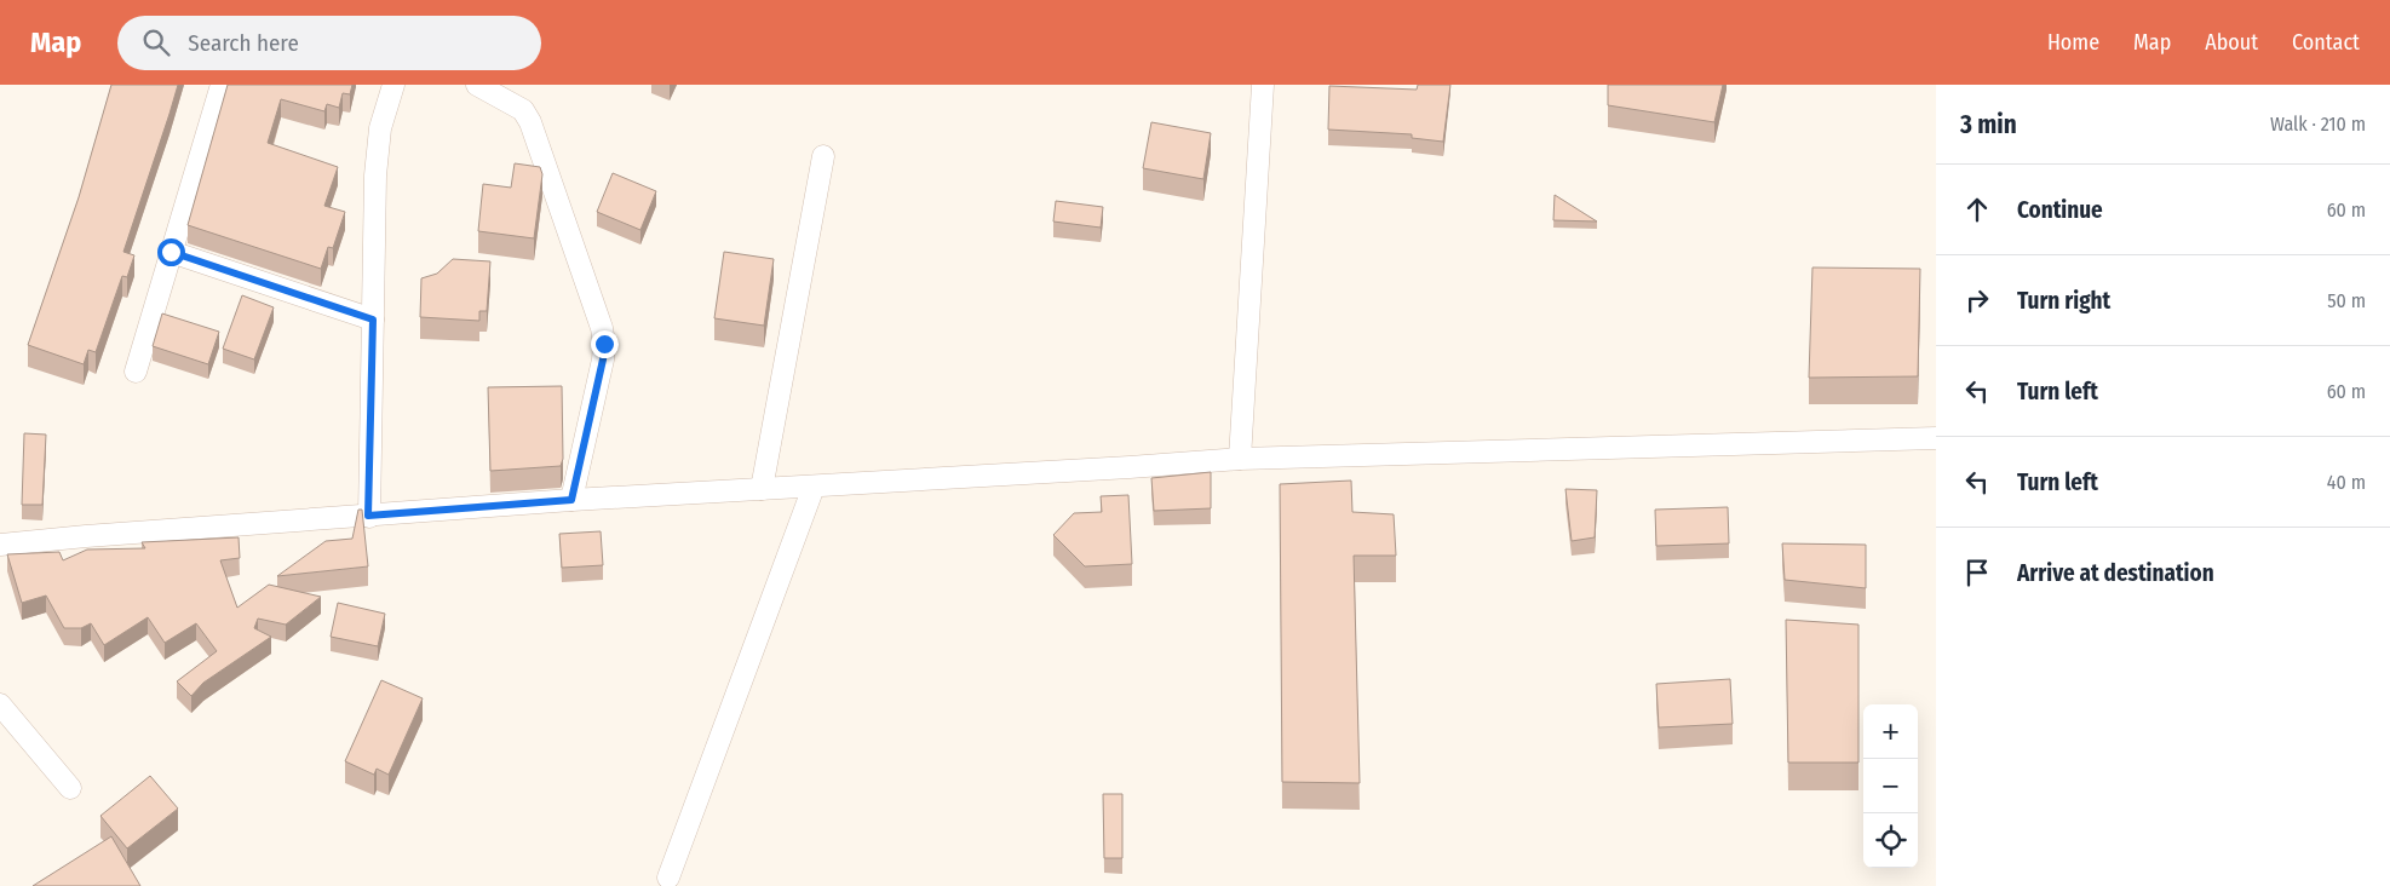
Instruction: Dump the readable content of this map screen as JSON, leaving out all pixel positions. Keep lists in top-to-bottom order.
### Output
{
  "page": {
    "header": "Map",
    "search": "Search here",
    "nav": [
      "Home",
      "Map",
      "About",
      "Contact"
    ],
    "heading": ["3 min", "Walk · 210 m"],
    "list": [
      ["Continue", "60 m"],
      ["Turn right", "50 m"],
      ["Turn left", "60 m"],
      ["Turn left", "40 m"],
      "Arrive at destination"
    ],
    "map_buttons": ["+", "−"]
  }
}
